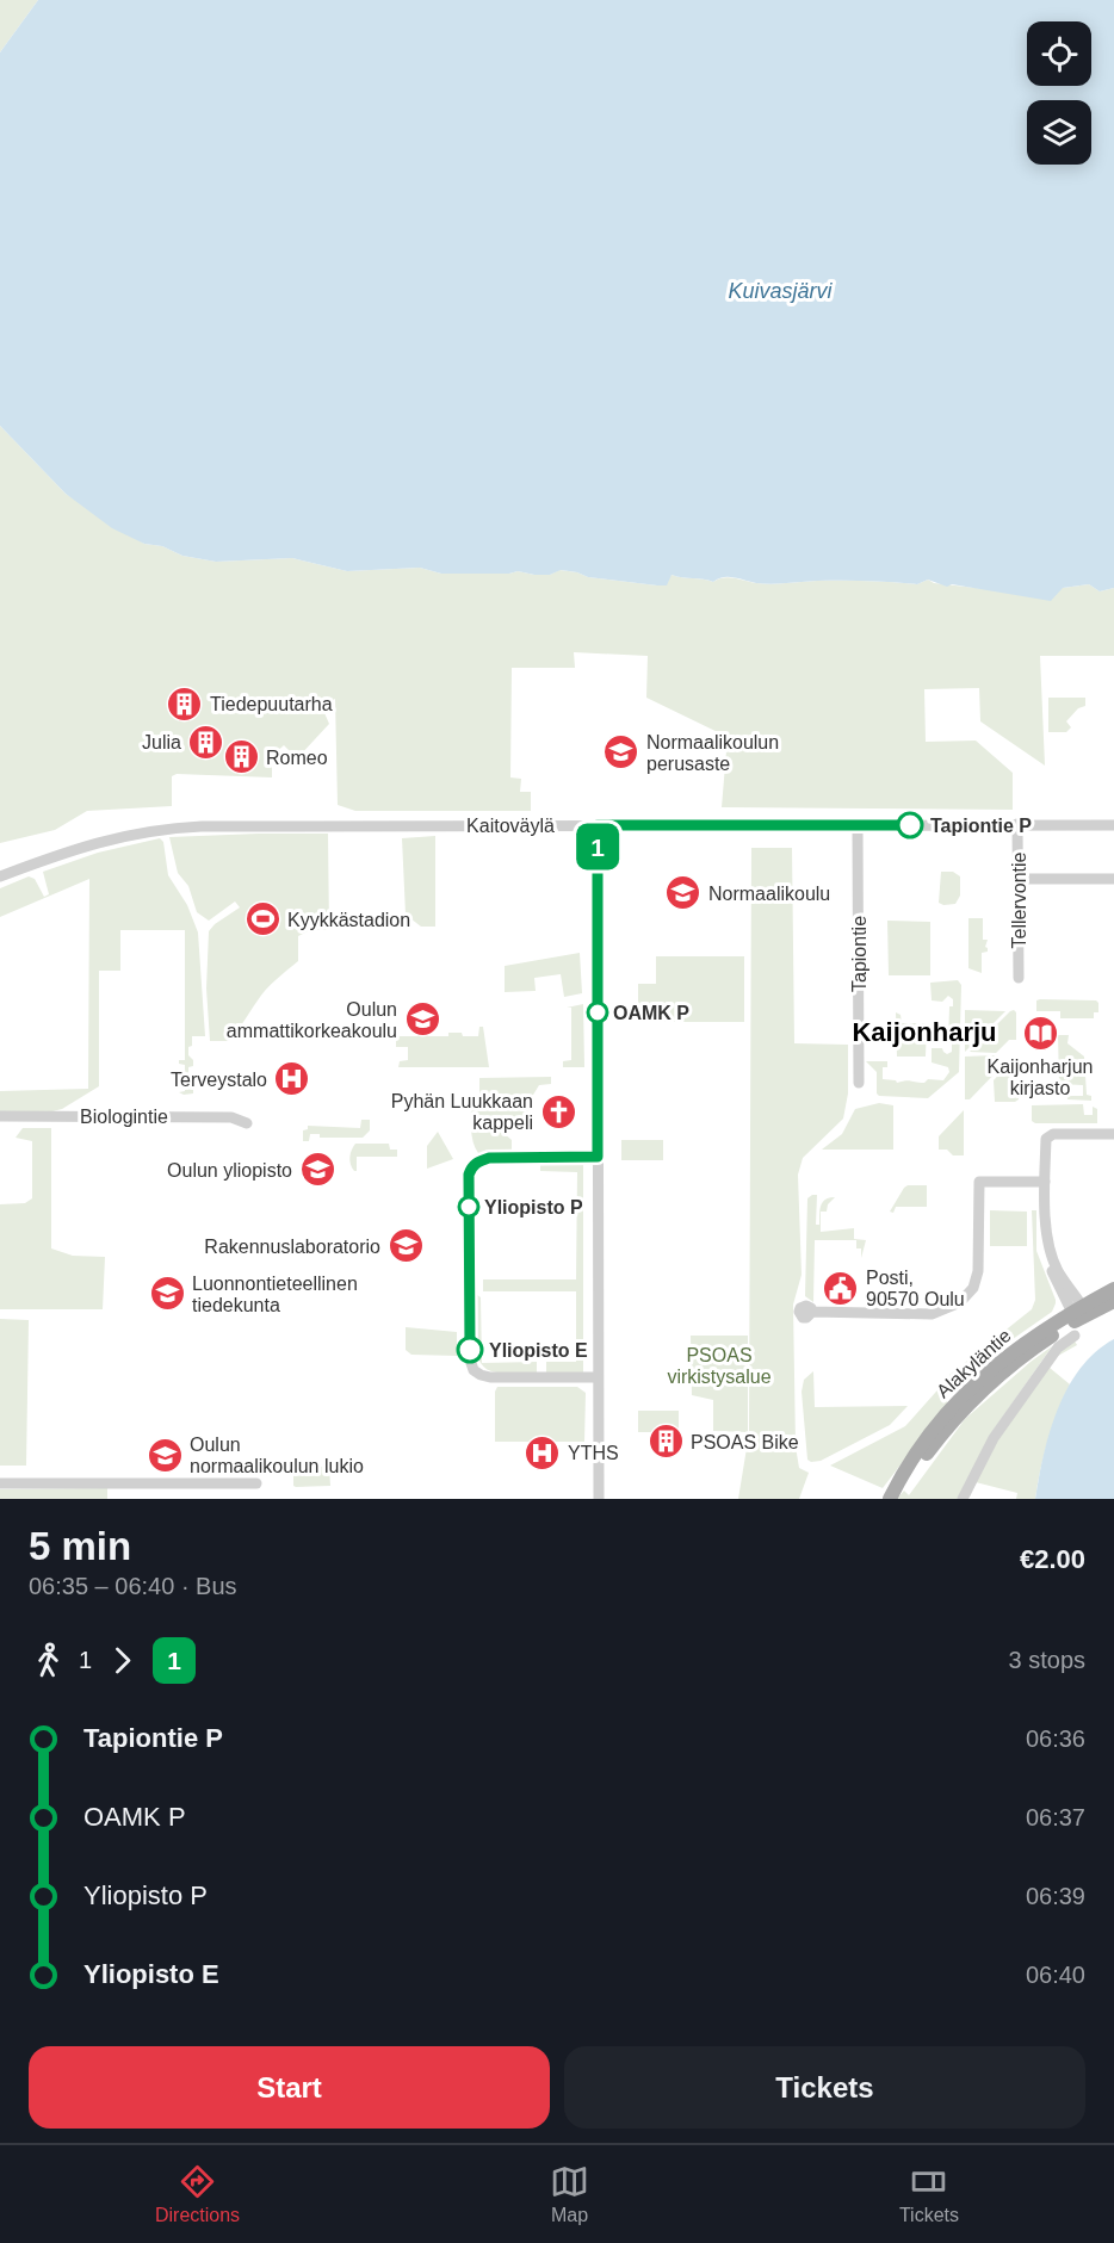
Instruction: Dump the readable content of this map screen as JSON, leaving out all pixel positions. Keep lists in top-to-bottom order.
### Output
{
  "streets": {
    "main road": ["Alakyläntie"],
    "street": [
      "Kaitoväylä",
      "Tellervontie",
      "Tapiontie",
      "Biologintie"
    ]
  },
  "crossings": [
    ["Kaitoväylä", "Tellervontie"],
    ["Kaitoväylä", "Tapiontie"]
  ],
  "districts": ["Kaijonharju"],
  "water": ["Kuivasjärvi"],
  "parks": ["PSOAS virkistysalue"],
  "places": {
    "building": [
      "Tiedepuutarha",
      "Julia",
      "Romeo",
      "PSOAS Bike"
    ],
    "school or university": [
      "Normaalikoulun perusaste",
      "Normaalikoulu",
      "Oulun ammattikorkeakoulu",
      "Oulun yliopisto",
      "Rakennuslaboratorio",
      "Luonnontieteellinen tiedekunta",
      "Oulun normaalikoulun lukio"
    ],
    "other": [
      "Tapiontie P",
      "OAMK P",
      "Yliopisto P",
      "Yliopisto E"
    ],
    "sports": ["Kyykkästadion"],
    "library": ["Kaijonharjun kirjasto"],
    "hospital": ["Terveystalo", "YTHS"],
    "church": ["Pyhän Luukkaan kappeli"],
    "public building": ["Posti, 90570 Oulu"]
  },
  "lines": ["bus line 1"],
  "page": {
    "on_map": "1",
    "heading": ["5 min", "06:35 – 06:40 · Bus", "€2.00"],
    "legs": ["1", "1", "3 stops"],
    "list": [
      {
        "name": "Tapiontie P",
        "value": "06:36"
      },
      {
        "name": "OAMK P",
        "value": "06:37"
      },
      {
        "name": "Yliopisto P",
        "value": "06:39"
      },
      {
        "name": "Yliopisto E",
        "value": "06:40"
      }
    ],
    "buttons": ["Start", "Tickets"],
    "tabs": ["Directions", "Map", "Tickets"]
  }
}
